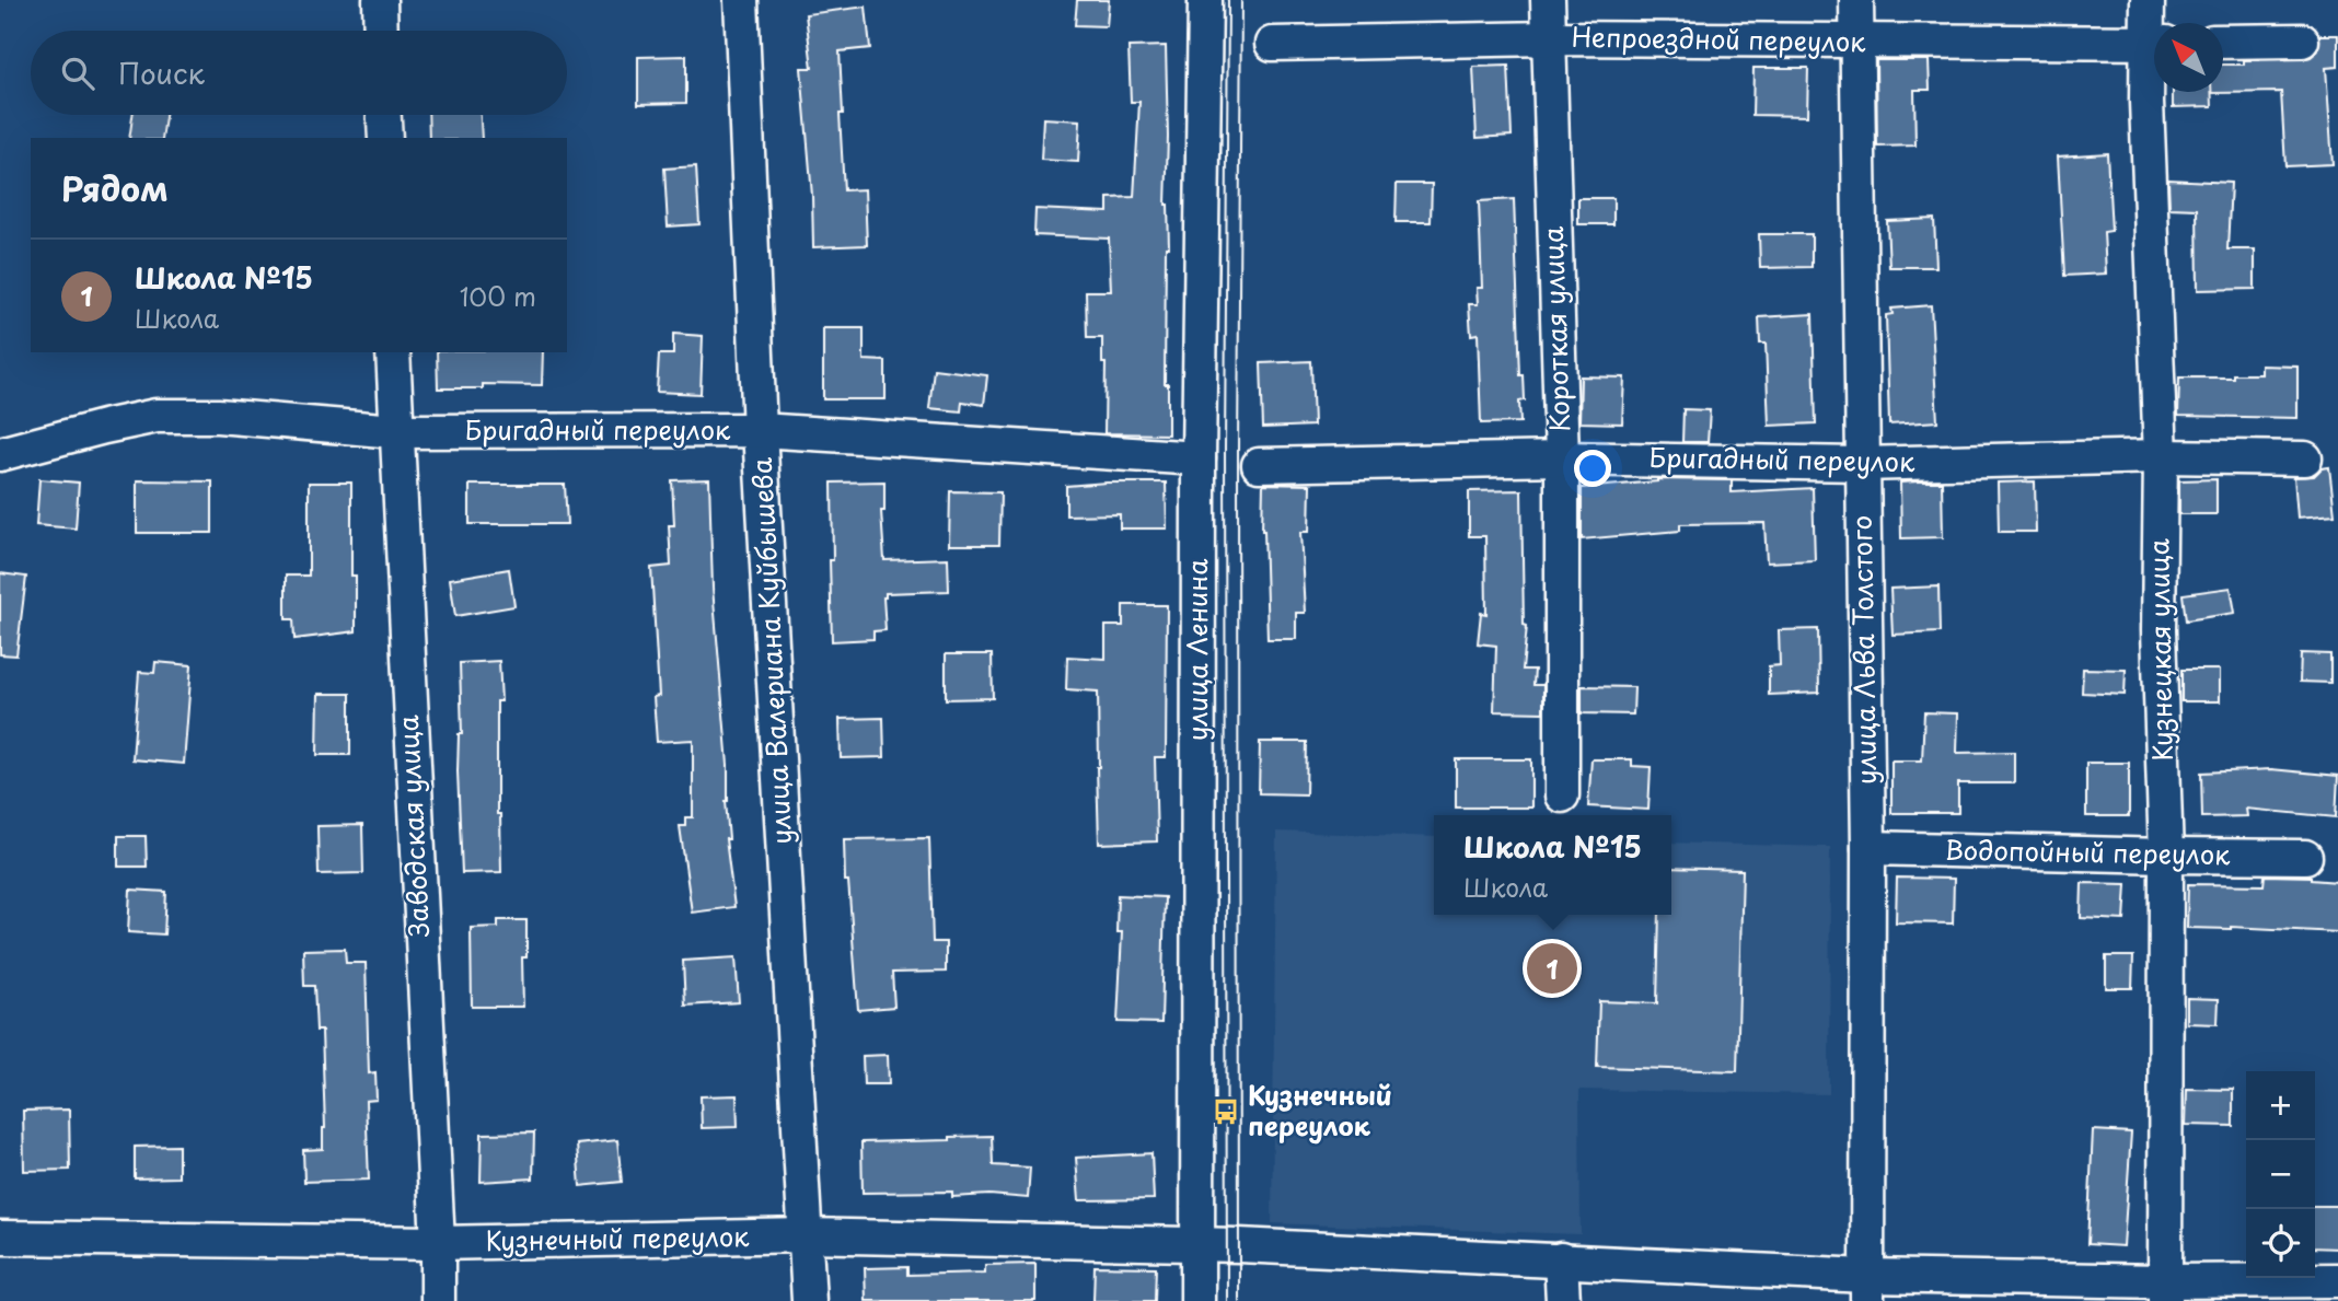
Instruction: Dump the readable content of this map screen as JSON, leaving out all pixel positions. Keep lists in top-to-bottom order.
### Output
{
  "streets": {
    "street": [
      "Непроездной переулок",
      "Короткая улица",
      "Бригадный переулок",
      "улица Ленина",
      "улица Льва Толстого",
      "Кузнецкая улица",
      "улица Валериана Куйбышева",
      "Заводская улица",
      "Водопойный переулок",
      "Кузнечный переулок"
    ]
  },
  "crossings": [
    ["Непроездной переулок", "Короткая улица"],
    ["Непроездной переулок", "улица Льва Толстого"],
    ["Короткая улица", "Бригадный переулок"],
    ["Бригадный переулок", "улица Ленина"],
    ["Бригадный переулок", "улица Льва Толстого"],
    ["Бригадный переулок", "Кузнецкая улица"],
    ["Бригадный переулок", "улица Валериана Куйбышева"],
    ["Бригадный переулок", "Заводская улица"],
    ["улица Ленина", "Кузнечный переулок"],
    ["улица Льва Толстого", "Водопойный переулок"],
    ["улица Льва Толстого", "Кузнечный переулок"],
    ["Кузнецкая улица", "Водопойный переулок"],
    ["Кузнецкая улица", "Кузнечный переулок"],
    ["улица Валериана Куйбышева", "Кузнечный переулок"],
    ["Заводская улица", "Кузнечный переулок"]
  ],
  "places": {
    "bus stop": ["Кузнечный переулок"]
  },
  "north": "top left",
  "page": {
    "search": "Поиск",
    "heading": "Рядом",
    "list": [
      {
        "mark": "1",
        "name": "Школа №15",
        "note": "Школа",
        "value": "100 m"
      }
    ],
    "popup": ["Школа №15", "Школа"],
    "pins": "1",
    "map_buttons": ["+", "−"]
  }
}
